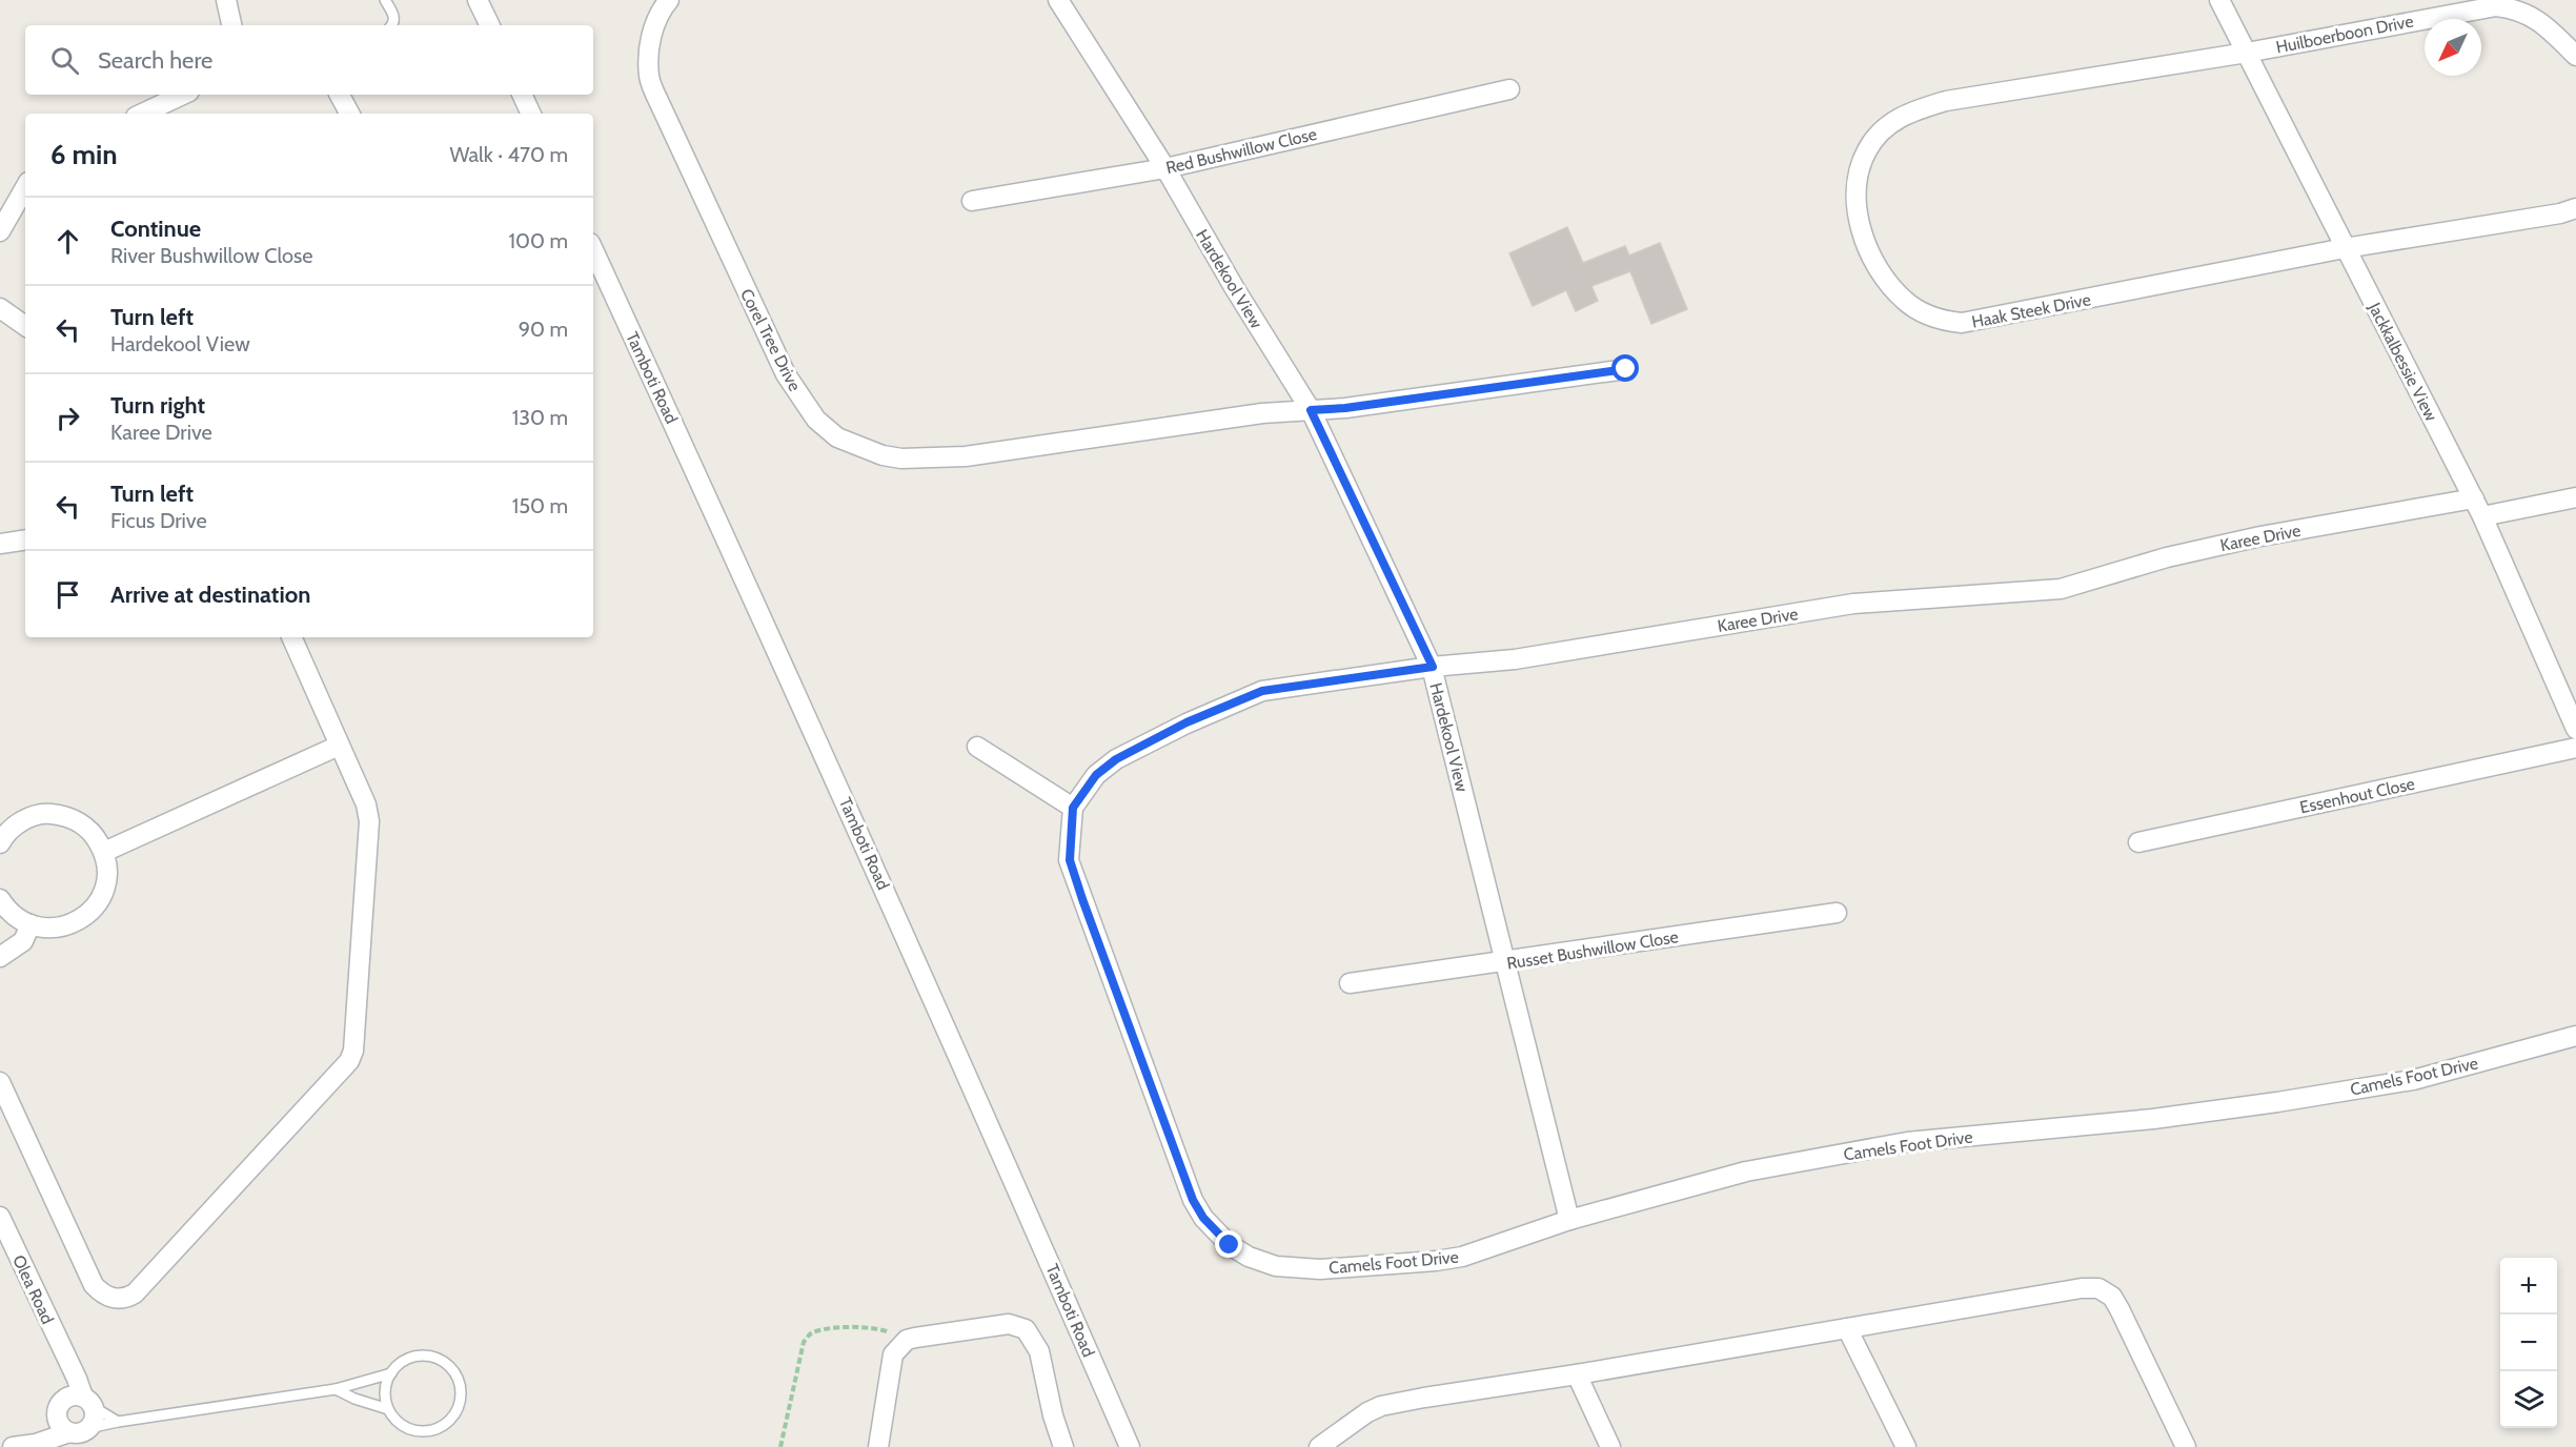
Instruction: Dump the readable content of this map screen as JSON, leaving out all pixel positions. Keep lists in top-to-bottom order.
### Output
{
  "streets": {
    "street": [
      "Huilboerboon Drive",
      "Red Bushwillow Close",
      "Hardekool View",
      "Haak Steek Drive",
      "Corel Tree Drive",
      "Jackkalbessie View",
      "Tamboti Road",
      "Karee Drive",
      "Essenhout Close",
      "Russet Bushwillow Close",
      "Camels Foot Drive",
      "Olea Road"
    ]
  },
  "crossings": [
    ["Huilboerboon Drive", "Haak Steek Drive"],
    ["Huilboerboon Drive", "Jackkalbessie View"],
    ["Red Bushwillow Close", "Hardekool View"],
    ["Hardekool View", "Corel Tree Drive"],
    ["Hardekool View", "Karee Drive"],
    ["Hardekool View", "Russet Bushwillow Close"],
    ["Hardekool View", "Camels Foot Drive"],
    ["Haak Steek Drive", "Jackkalbessie View"],
    ["Jackkalbessie View", "Karee Drive"],
    ["Karee Drive", "Camels Foot Drive"]
  ],
  "north": "bottom left",
  "page": {
    "search": "Search here",
    "heading": ["6 min", "Walk · 470 m"],
    "list": [
      ["Continue", "River Bushwillow Close", "100 m"],
      ["Turn left", "Hardekool View", "90 m"],
      ["Turn right", "Karee Drive", "130 m"],
      ["Turn left", "Ficus Drive", "150 m"],
      "Arrive at destination"
    ],
    "map_buttons": ["+", "−"]
  }
}
